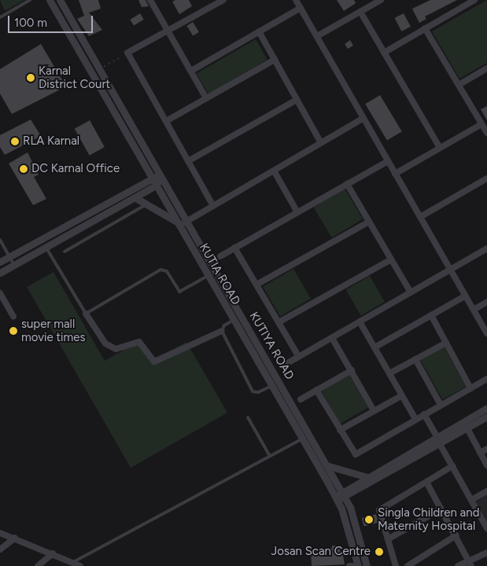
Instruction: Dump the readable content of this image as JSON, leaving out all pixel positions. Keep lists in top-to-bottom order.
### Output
{
  "streets": {
    "street": ["KUTIA ROAD", "KUTIYA ROAD"]
  },
  "places": [
    "Karnal District Court",
    "RLA Karnal",
    "DC Karnal Office",
    "super mall movie times",
    "Singla Children and Maternity Hospital",
    "Josan Scan Centre"
  ],
  "scale_bar": "100 m"
}
